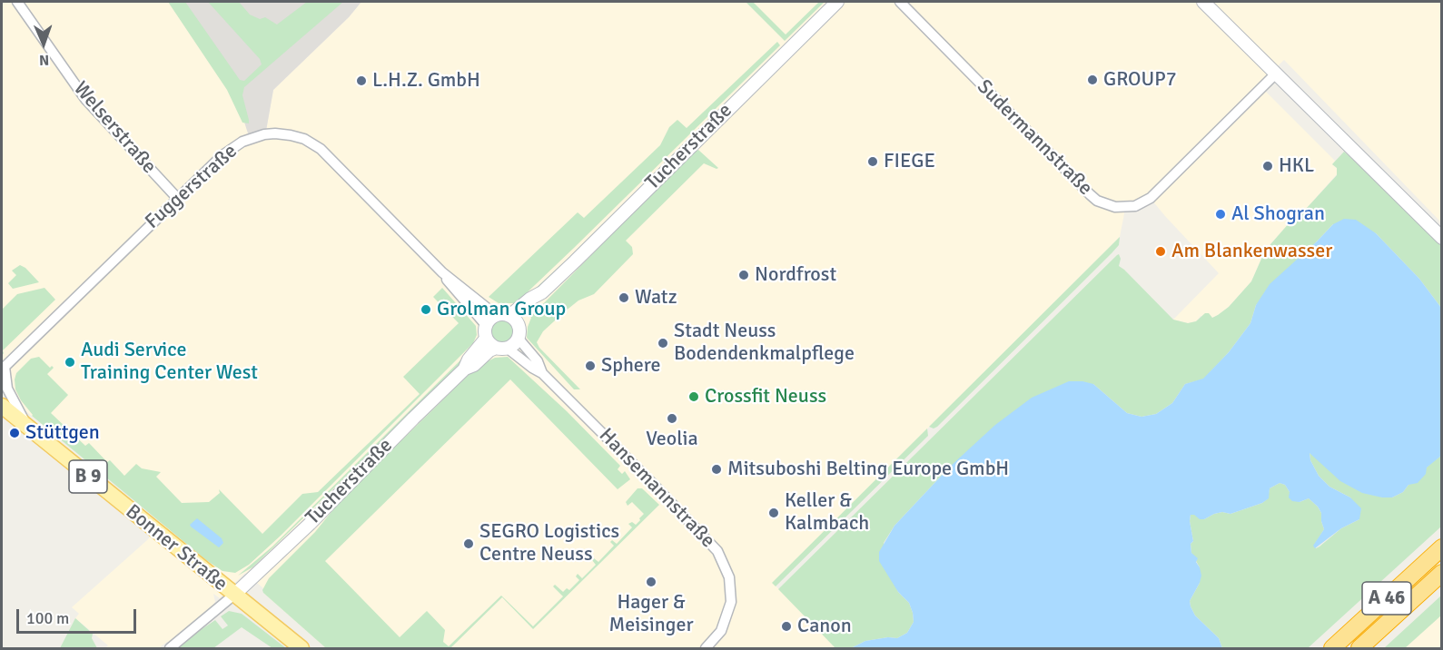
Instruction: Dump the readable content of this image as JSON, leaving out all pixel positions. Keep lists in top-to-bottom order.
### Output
{
  "streets": {
    "highway": ["A 46"],
    "main road": ["Tucherstraße", "B 9", "Bonner Straße"],
    "street": [
      "Welserstraße",
      "Sudermannstraße",
      "Fuggerstraße",
      "Hansemannstraße"
    ]
  },
  "crossings": [
    ["Welserstraße", "Fuggerstraße"],
    ["Tucherstraße", "Fuggerstraße"],
    ["Tucherstraße", "Hansemannstraße"],
    ["Tucherstraße", "Bonner Straße"],
    ["Fuggerstraße", "Hansemannstraße"],
    ["Fuggerstraße", "Bonner Straße"]
  ],
  "places": [
    "GROUP7",
    "L.H.Z. GmbH",
    "FIEGE",
    "HKL",
    "Al Shogran",
    "Am Blankenwasser",
    "Nordfrost",
    "Watz",
    "Grolman Group",
    "Stadt Neuss Bodendenkmalpflege",
    "Audi Service Training Center West",
    "Sphere",
    "Crossfit Neuss",
    "Veolia",
    "Stüttgen",
    "Mitsuboshi Belting Europe GmbH",
    "Keller & Kalmbach",
    "SEGRO Logistics Centre Neuss",
    "Hager & Meisinger",
    "Canon"
  ],
  "scale_bar": "100 m",
  "north": "bottom"
}
